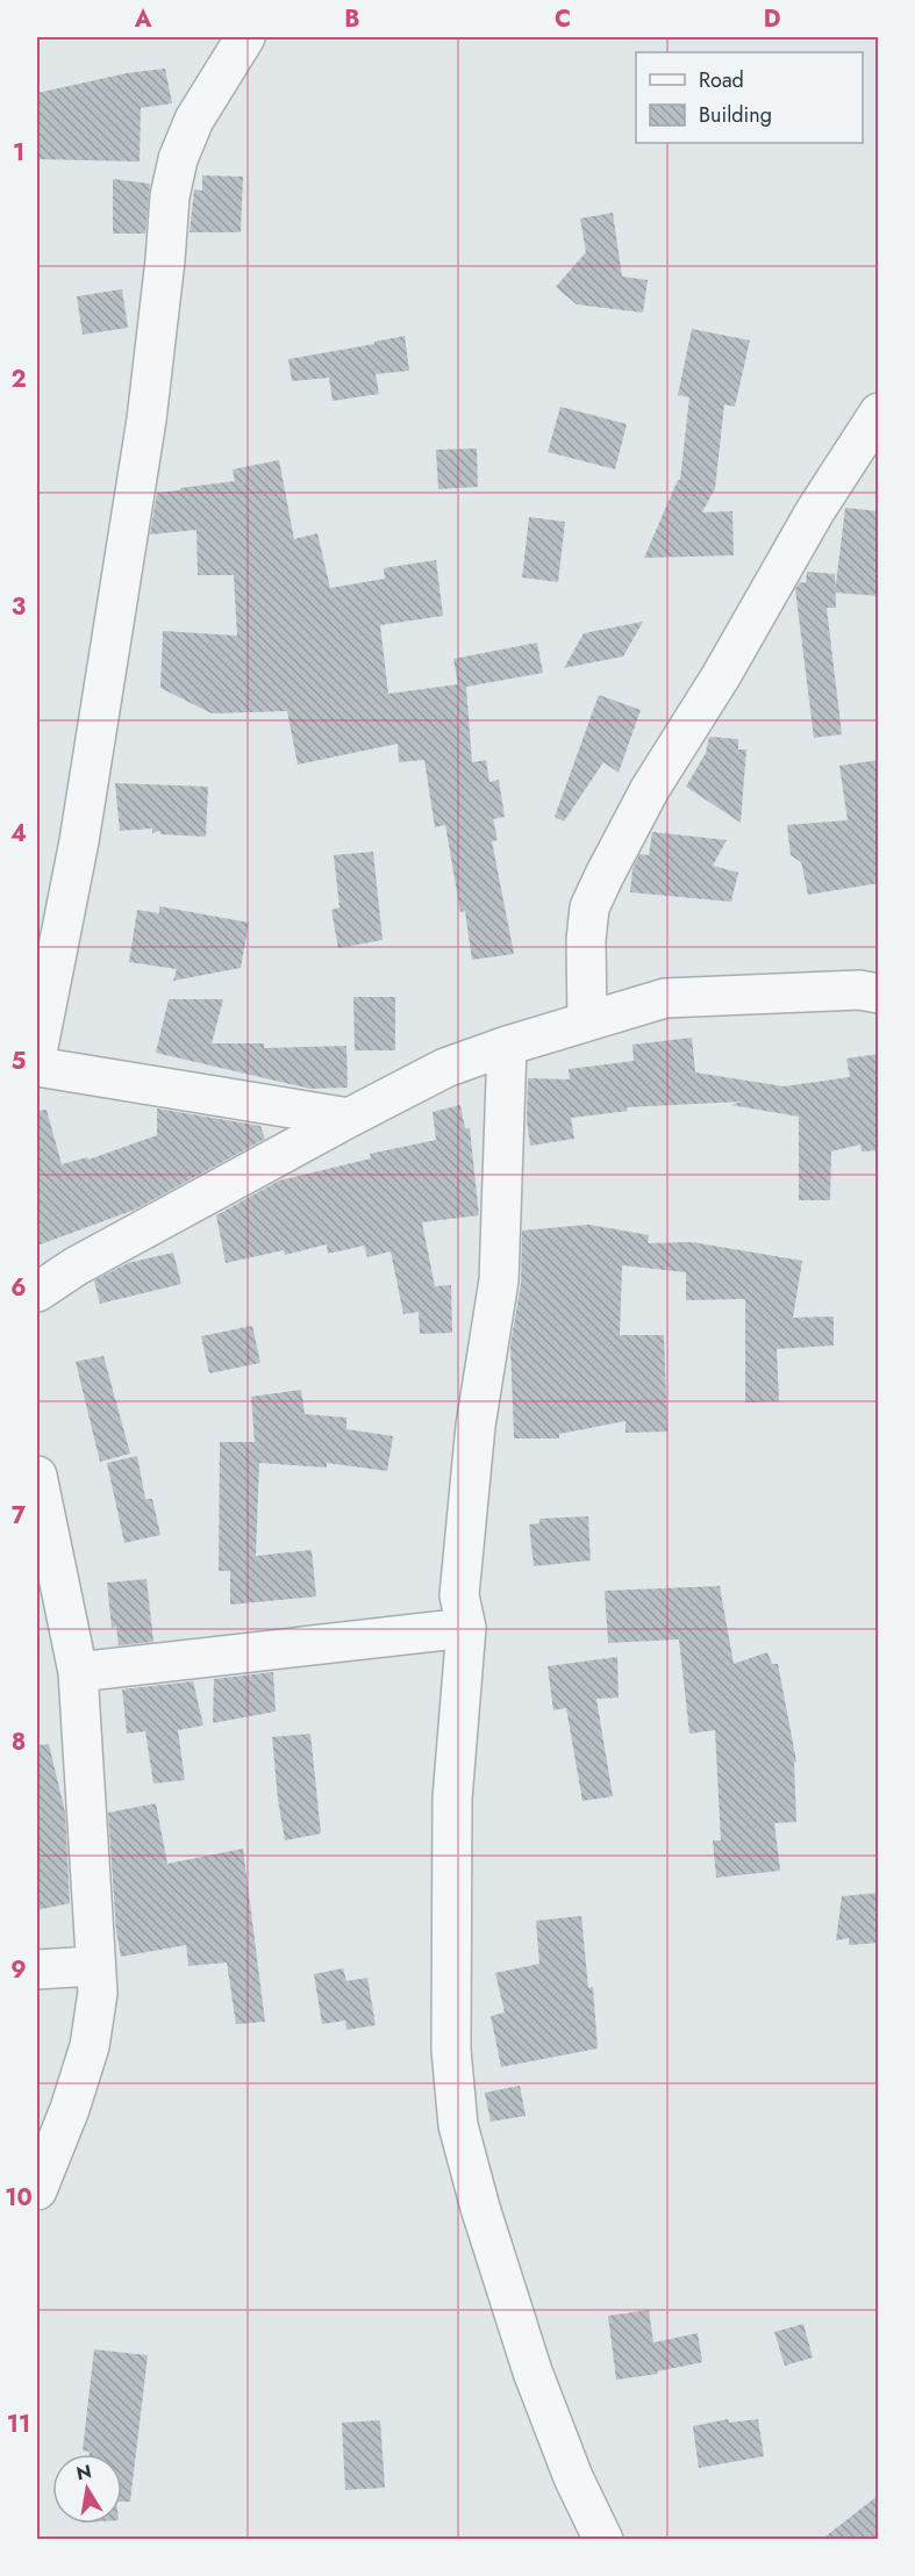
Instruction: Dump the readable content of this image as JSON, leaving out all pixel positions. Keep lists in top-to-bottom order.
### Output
{
  "legend": ["Road", "Building"],
  "north": "top",
  "grid": {
    "columns": [
      "A",
      "B",
      "C",
      "D"
    ],
    "rows": [
      "1",
      "2",
      "3",
      "4",
      "5",
      "6",
      "7",
      "8",
      "9",
      "10",
      "11"
    ]
  }
}
